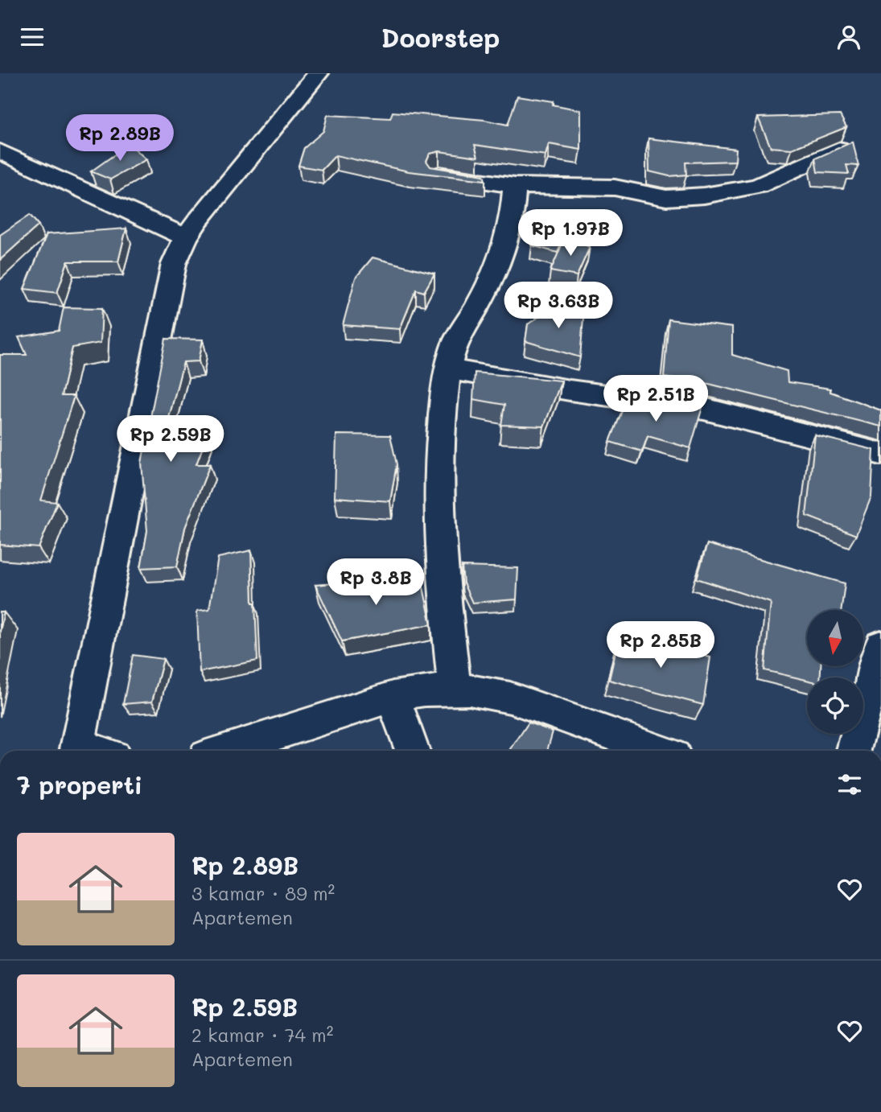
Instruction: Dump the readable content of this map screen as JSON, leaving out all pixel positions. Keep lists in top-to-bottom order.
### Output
{
  "north": "bottom",
  "page": {
    "header": "Doorstep",
    "price": [
      "Rp 2.89B",
      "Rp 1.97B",
      "Rp 3.63B",
      "Rp 2.51B",
      "Rp 2.59B",
      "Rp 3.8B",
      "Rp 2.85B"
    ],
    "heading": "7 properti",
    "list": [
      {
        "name": "Rp 2.89B",
        "note": "3 kamar · 89 m² · Apartemen"
      },
      {
        "name": "Rp 2.59B",
        "note": "2 kamar · 74 m² · Apartemen"
      }
    ]
  }
}
